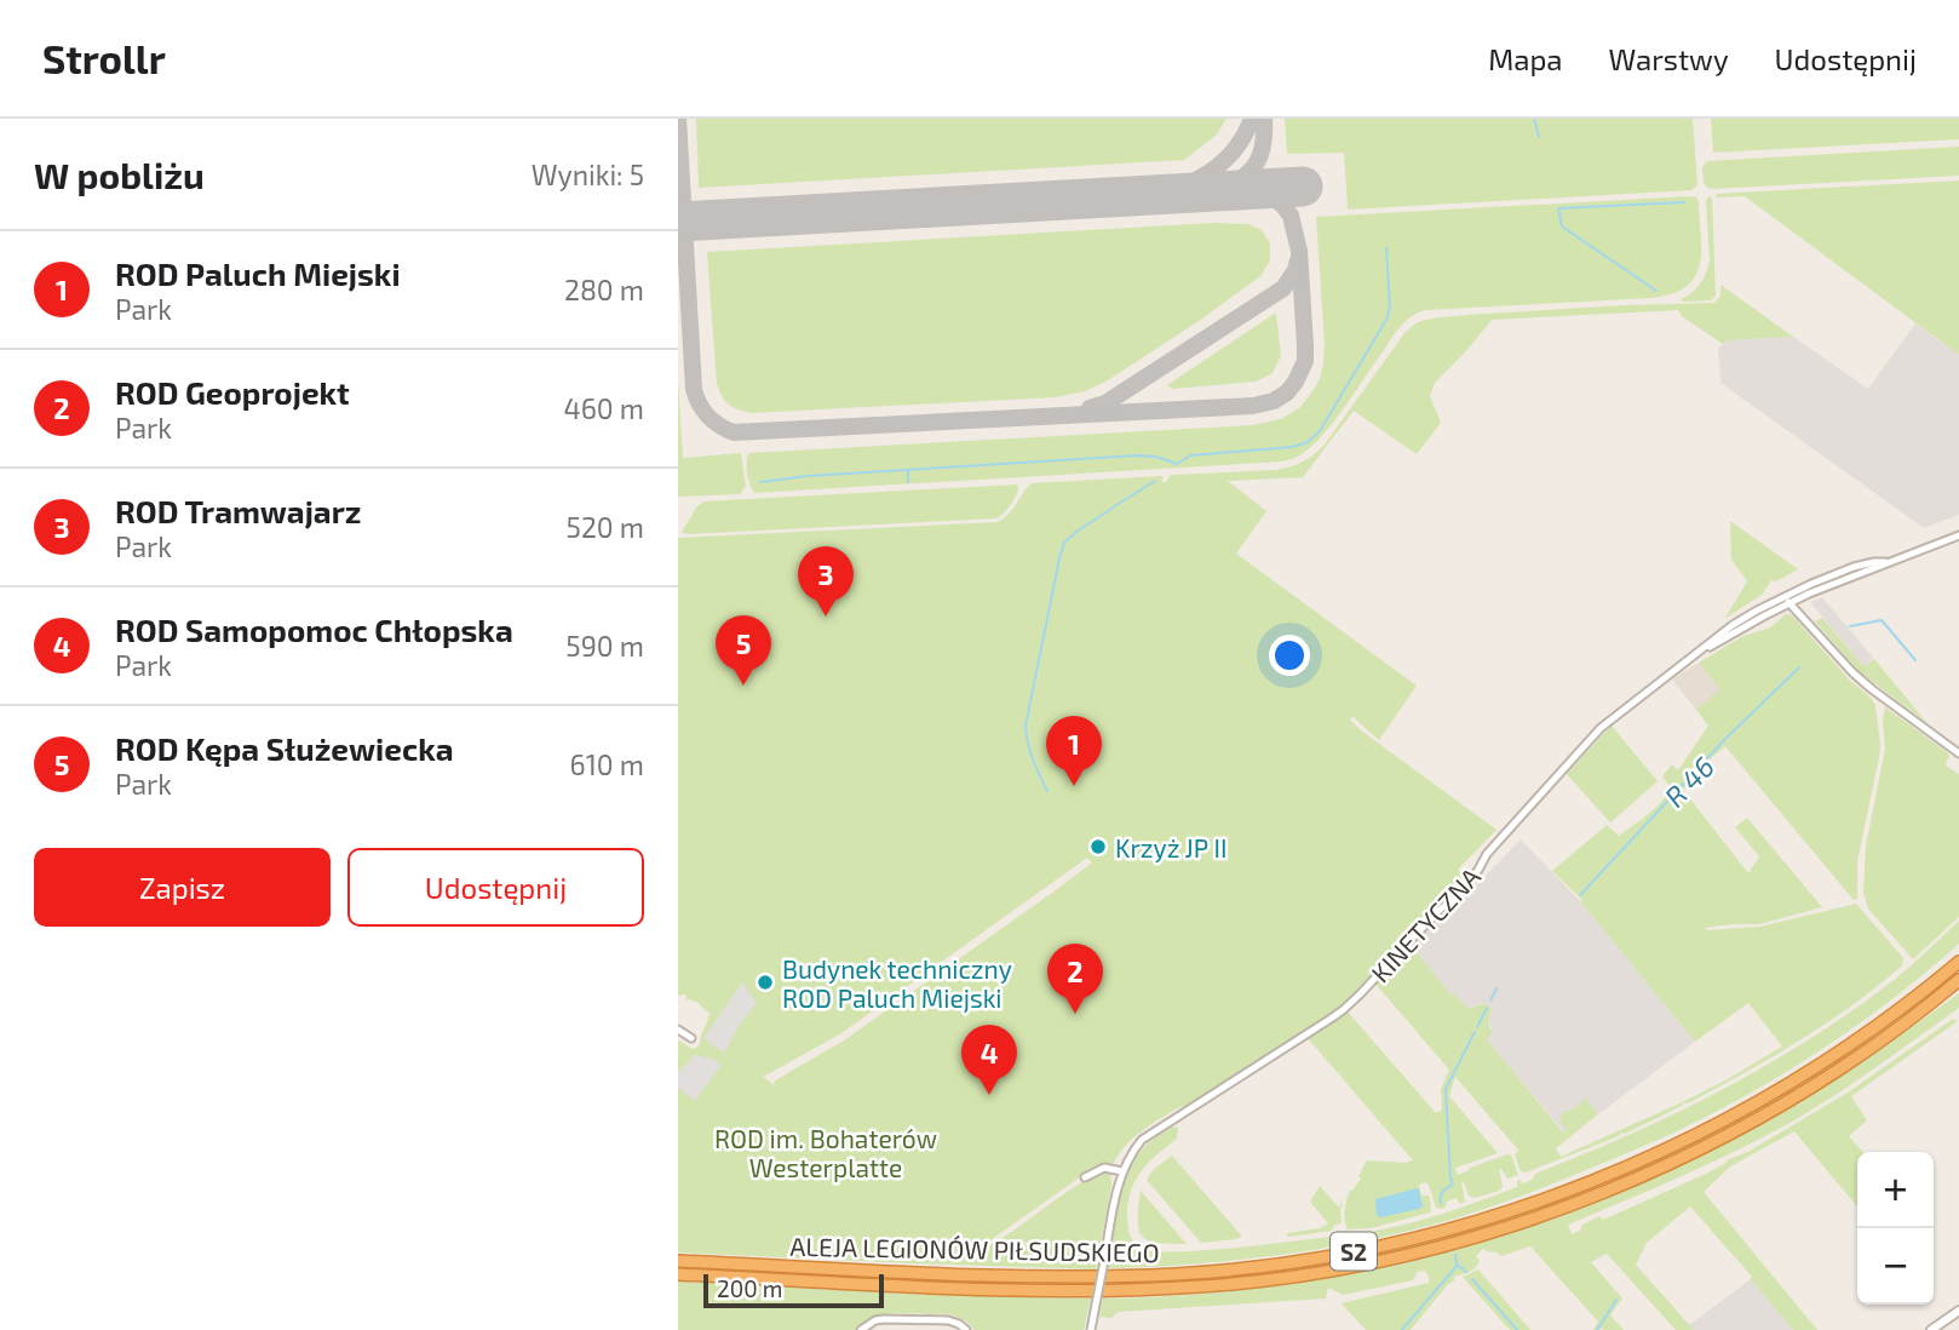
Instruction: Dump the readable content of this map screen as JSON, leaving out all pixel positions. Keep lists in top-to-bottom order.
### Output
{
  "streets": {
    "highway": ["ALEJA LEGIONÓW PIŁSUDSKIEGO", "S2"],
    "street": ["KINETYCZNA"]
  },
  "water": ["R 46"],
  "parks": ["ROD im. Bohaterów Westerplatte"],
  "places": ["Krzyż JP II", "Budynek techniczny ROD Paluch Miejski"],
  "scale_bar": "200 m",
  "page": {
    "header": "Strollr",
    "nav": ["Mapa", "Warstwy", "Udostępnij"],
    "heading": ["W pobliżu", "Wyniki: 5"],
    "list": [
      {
        "mark": "1",
        "name": "ROD Paluch Miejski",
        "note": "Park",
        "value": "280 m"
      },
      {
        "mark": "2",
        "name": "ROD Geoprojekt",
        "note": "Park",
        "value": "460 m"
      },
      {
        "mark": "3",
        "name": "ROD Tramwajarz",
        "note": "Park",
        "value": "520 m"
      },
      {
        "mark": "4",
        "name": "ROD Samopomoc Chłopska",
        "note": "Park",
        "value": "590 m"
      },
      {
        "mark": "5",
        "name": "ROD Kępa Służewiecka",
        "note": "Park",
        "value": "610 m"
      }
    ],
    "pins": [
      "3",
      "5",
      "1",
      "2",
      "4"
    ],
    "buttons": ["Zapisz", "Udostępnij"],
    "map_buttons": ["+", "−"],
    "scale": "200 m"
  }
}
